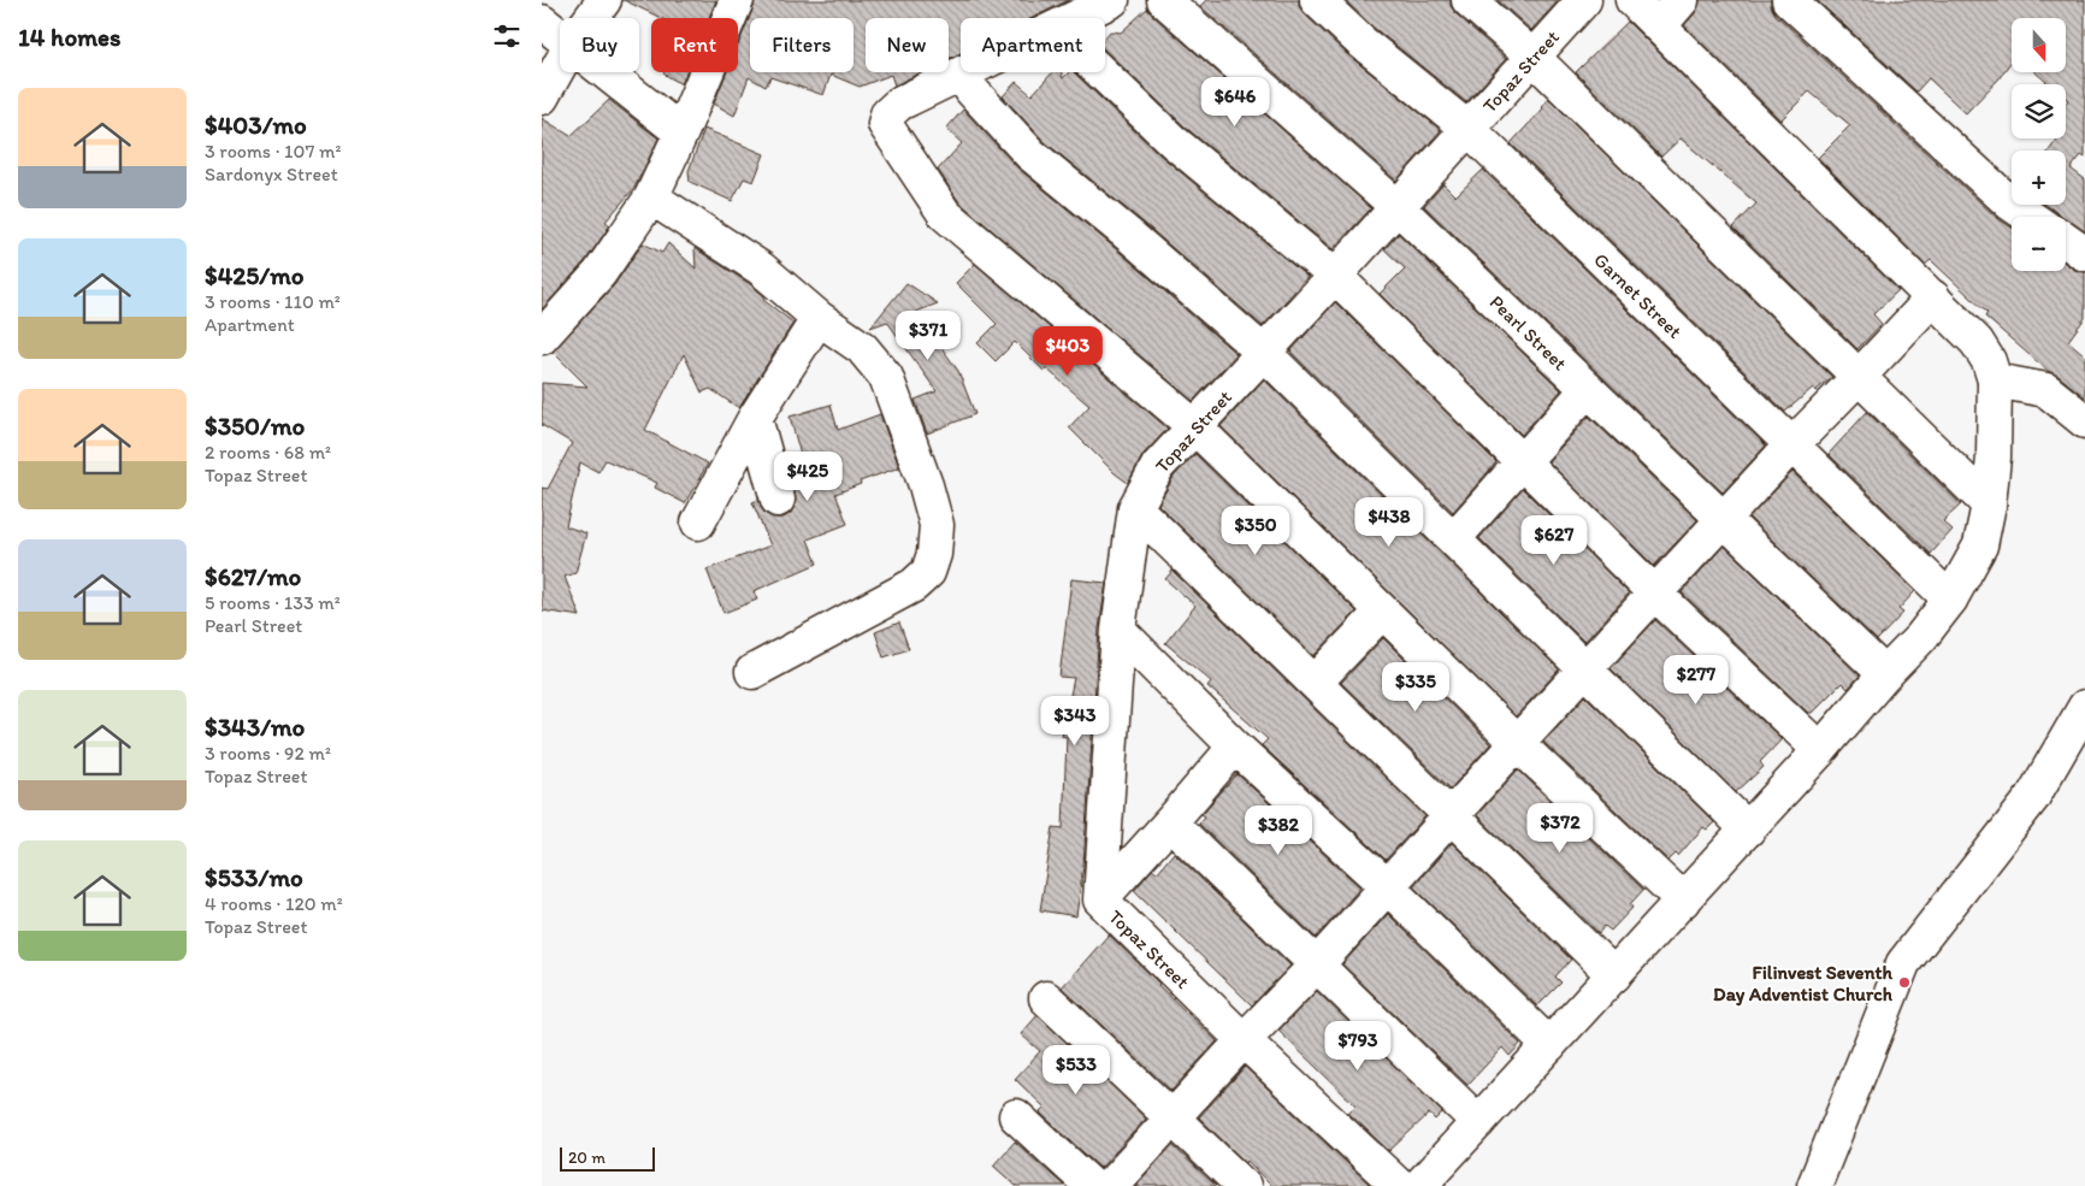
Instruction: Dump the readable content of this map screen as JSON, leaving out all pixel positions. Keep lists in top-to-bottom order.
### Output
{
  "streets": {
    "street": ["Topaz Street", "Garnet Street", "Pearl Street"]
  },
  "crossings": [
    ["Topaz Street", "Garnet Street"],
    ["Topaz Street", "Pearl Street"]
  ],
  "places": ["Filinvest Seventh Day Adventist Church"],
  "scale_bar": "20 m",
  "north": "bottom",
  "page": {
    "heading": "14 homes",
    "map_buttons": ["+", "−"],
    "chip": [
      "Buy",
      "Rent",
      "Filters",
      "New",
      "Apartment"
    ],
    "list": [
      {
        "name": "$403/mo",
        "note": "3 rooms · 107 m² · Sardonyx Street"
      },
      {
        "name": "$425/mo",
        "note": "3 rooms · 110 m² · Apartment"
      },
      {
        "name": "$350/mo",
        "note": "2 rooms · 68 m² · Topaz Street"
      },
      {
        "name": "$627/mo",
        "note": "5 rooms · 133 m² · Pearl Street"
      },
      {
        "name": "$343/mo",
        "note": "3 rooms · 92 m² · Topaz Street"
      },
      {
        "name": "$533/mo",
        "note": "4 rooms · 120 m² · Topaz Street"
      }
    ],
    "price": [
      "$646",
      "$371",
      "$403",
      "$425",
      "$438",
      "$350",
      "$627",
      "$277",
      "$335",
      "$343",
      "$372",
      "$382",
      "$793",
      "$533"
    ],
    "scale": "20 m"
  }
}
